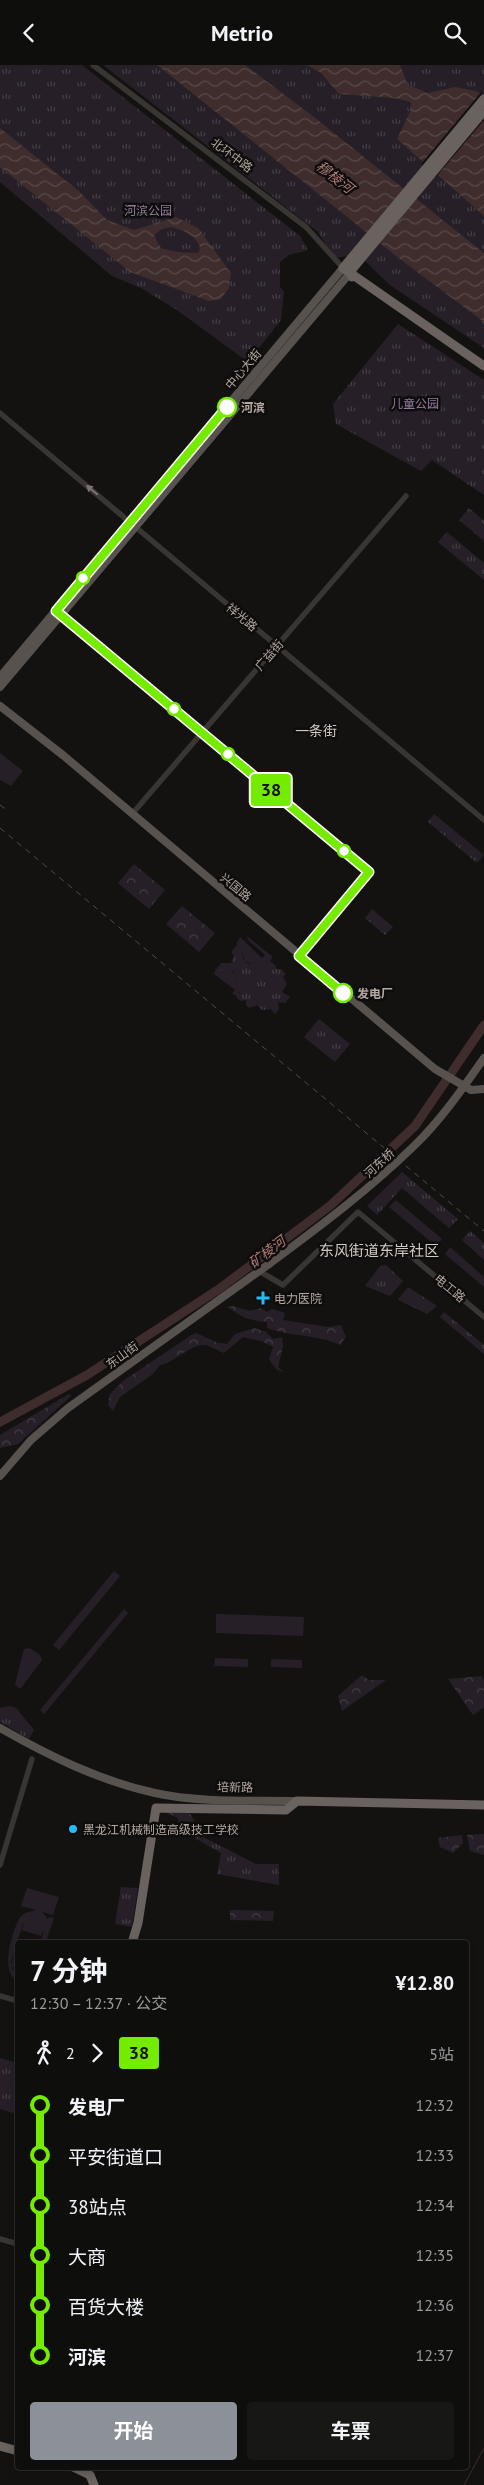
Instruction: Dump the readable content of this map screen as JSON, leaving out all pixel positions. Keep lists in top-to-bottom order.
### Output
{
  "streets": {
    "highway": ["北环中路", "中心大街", "培新路"],
    "main road": ["兴国路", "河东桥", "东山街"],
    "street": ["祥光路", "广益街", "电工路"]
  },
  "crossings": [
    ["北环中路", "中心大街"],
    ["中心大街", "祥光路"],
    ["祥光路", "广益街"],
    ["广益街", "兴国路"],
    ["河东桥", "东山街"],
    ["电工路", "东山街"]
  ],
  "districts": ["一条街", "东风街道东岸社区"],
  "water": ["穆棱河", "矿棱河"],
  "parks": ["河滨公园", "儿童公园"],
  "places": {
    "other": ["河滨", "发电厂", "黑龙江机械制造高级技工学校"],
    "health": ["电力医院"]
  },
  "lines": ["bus line 38"],
  "page": {
    "header": "Metrio",
    "on_map": "38",
    "heading": ["7 分钟", "12:30 – 12:37 · 公交", "¥12.80"],
    "legs": ["2", "38", "5站"],
    "list": [
      {
        "name": "发电厂",
        "value": "12:32"
      },
      {
        "name": "平安街道口",
        "value": "12:33"
      },
      {
        "name": "38站点",
        "value": "12:34"
      },
      {
        "name": "大商",
        "value": "12:35"
      },
      {
        "name": "百货大楼",
        "value": "12:36"
      },
      {
        "name": "河滨",
        "value": "12:37"
      }
    ],
    "buttons": ["开始", "车票"]
  }
}
